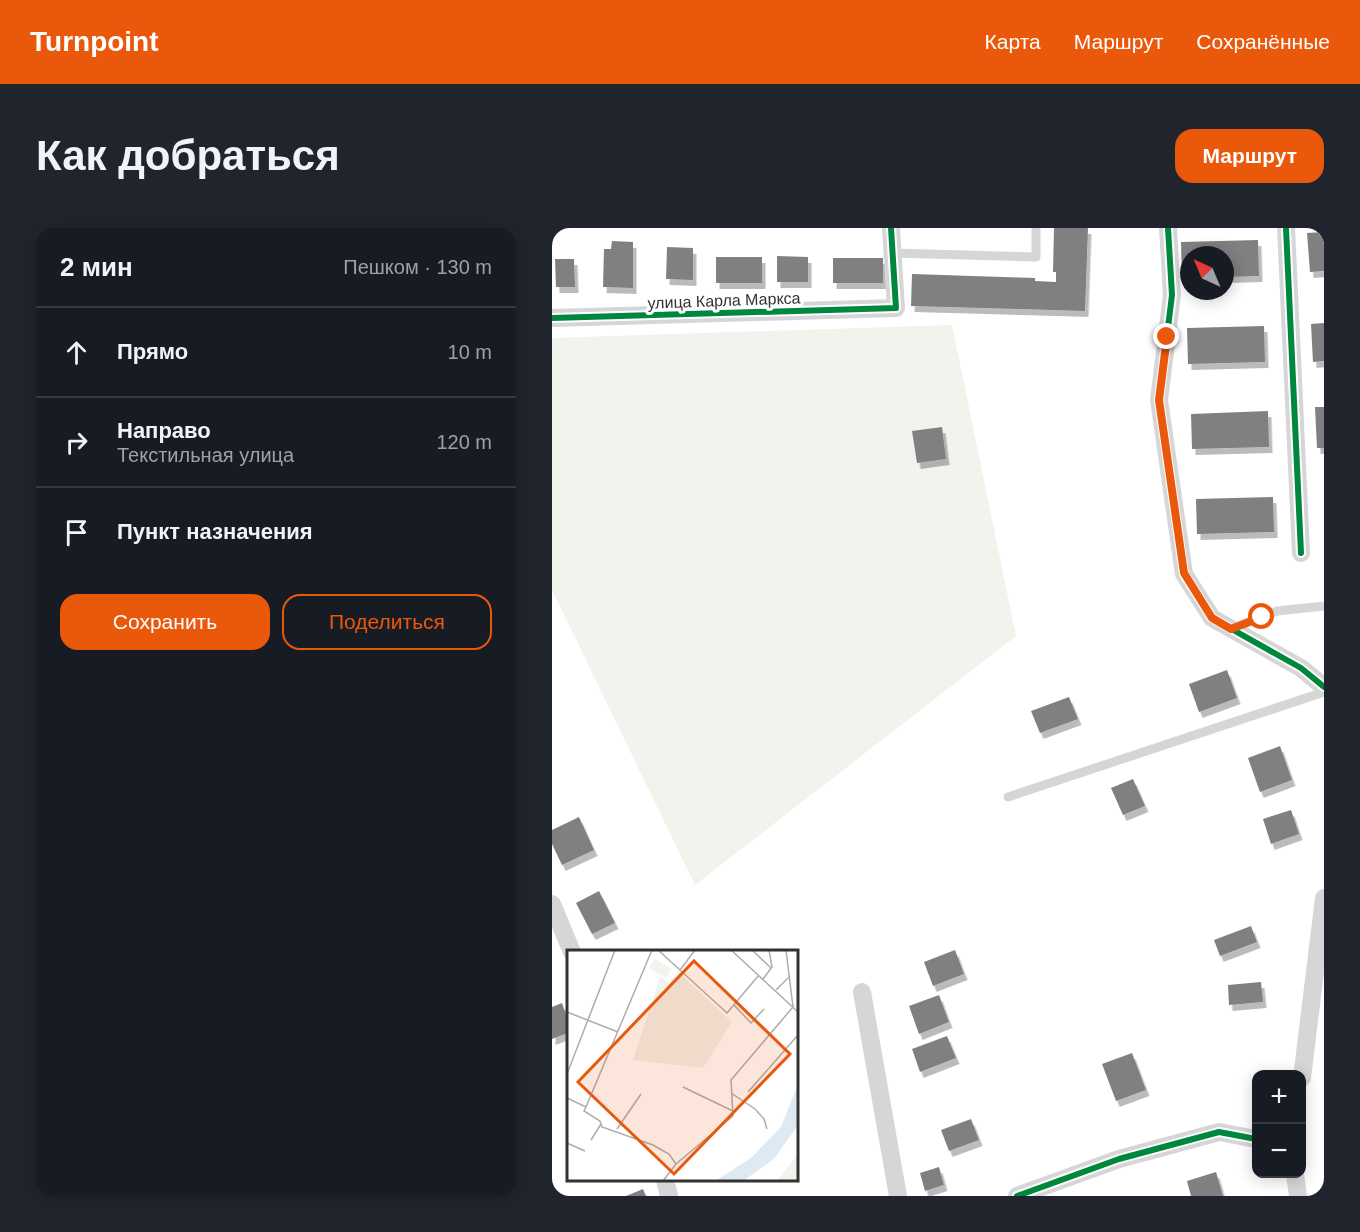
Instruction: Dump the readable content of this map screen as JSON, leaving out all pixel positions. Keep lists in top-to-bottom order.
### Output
{
  "streets": {
    "street": ["улица Карла Маркса"]
  },
  "north": "top left",
  "page": {
    "header": "Turnpoint",
    "nav": ["Карта", "Маршрут", "Сохранённые"],
    "buttons": [
      "Маршрут",
      ["Сохранить", "Поделиться"]
    ],
    "title": "Как добраться",
    "heading": ["2 мин", "Пешком · 130 m"],
    "list": [
      ["Прямо", "10 m"],
      ["Направо", "Текстильная улица", "120 m"],
      "Пункт назначения"
    ],
    "map_buttons": ["+", "−"]
  }
}
